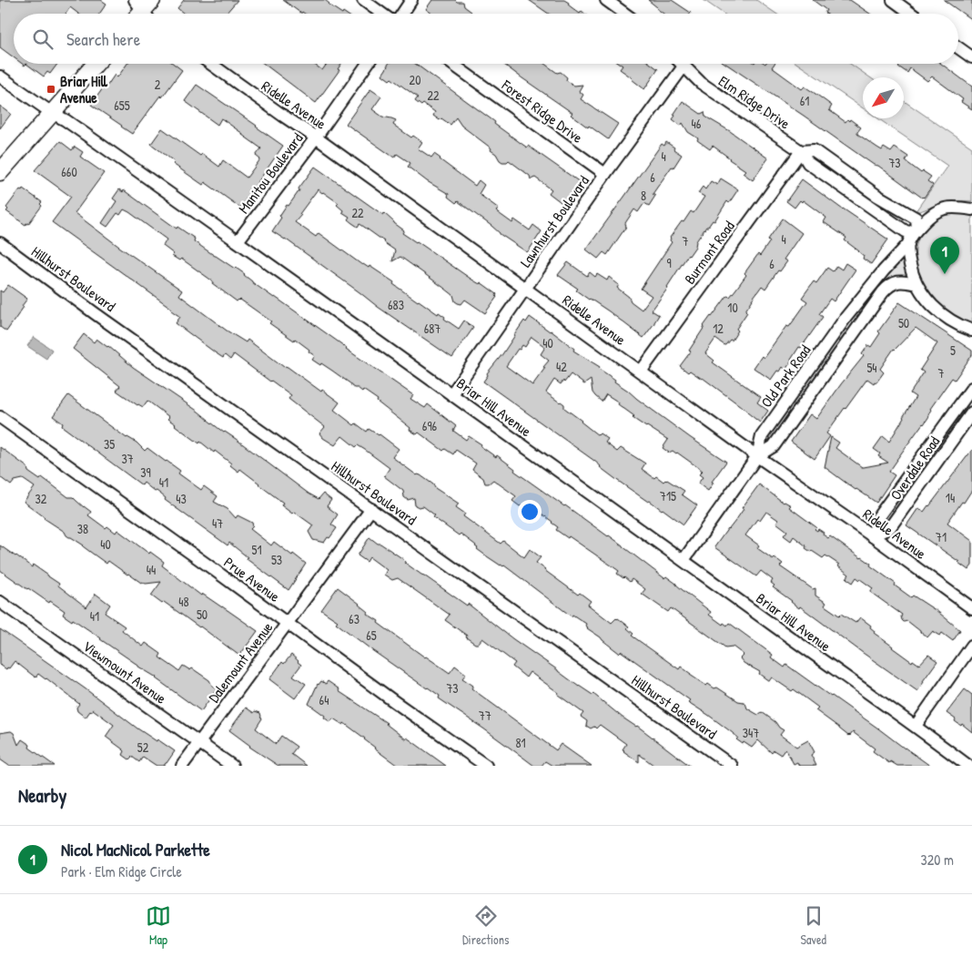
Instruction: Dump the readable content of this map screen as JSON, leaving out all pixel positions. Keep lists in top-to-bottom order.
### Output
{
  "streets": {
    "street": [
      "Elm Ridge Drive",
      "Ridelle Avenue",
      "Forest Ridge Drive",
      "Manitou Boulevard",
      "Lawnhurst Boulevard",
      "Burmont Road",
      "Hillhurst Boulevard",
      "Old Park Road",
      "Briar Hill Avenue",
      "Overdale Road",
      "Prue Avenue",
      "Dalemount Avenue",
      "Viewmount Avenue"
    ]
  },
  "crossings": [
    ["Elm Ridge Drive", "Lawnhurst Boulevard"],
    ["Elm Ridge Drive", "Burmont Road"],
    ["Elm Ridge Drive", "Old Park Road"],
    ["Ridelle Avenue", "Manitou Boulevard"],
    ["Ridelle Avenue", "Lawnhurst Boulevard"],
    ["Ridelle Avenue", "Burmont Road"],
    ["Ridelle Avenue", "Old Park Road"],
    ["Ridelle Avenue", "Overdale Road"],
    ["Forest Ridge Drive", "Lawnhurst Boulevard"],
    ["Manitou Boulevard", "Briar Hill Avenue"],
    ["Lawnhurst Boulevard", "Briar Hill Avenue"],
    ["Hillhurst Boulevard", "Dalemount Avenue"],
    ["Old Park Road", "Briar Hill Avenue"],
    ["Prue Avenue", "Dalemount Avenue"],
    ["Dalemount Avenue", "Viewmount Avenue"]
  ],
  "places": {
    "transit": ["Briar Hill Avenue"]
  },
  "house_numbers": [
    "20",
    "2",
    "22",
    "61",
    "655",
    "46",
    "4",
    "73",
    "660",
    "6",
    "8",
    "22",
    "4",
    "7",
    "9",
    "6",
    "683",
    "10",
    "50",
    "687",
    "12",
    "40",
    "5",
    "42",
    "54",
    "7",
    "696",
    "35",
    "37",
    "39",
    "41",
    "715",
    "14",
    "32",
    "43",
    "47",
    "38",
    "71",
    "40",
    "51",
    "53",
    "44",
    "48",
    "50",
    "41",
    "63",
    "65",
    "73",
    "64",
    "77",
    "347",
    "81",
    "52"
  ],
  "north": "bottom left",
  "page": {
    "search": "Search here",
    "pins": "1",
    "heading": "Nearby",
    "list": [
      {
        "mark": "1",
        "name": "Nicol MacNicol Parkette",
        "note": "Park · Elm Ridge Circle",
        "value": "320 m"
      }
    ],
    "nav": ["Map", "Directions", "Saved"]
  }
}
